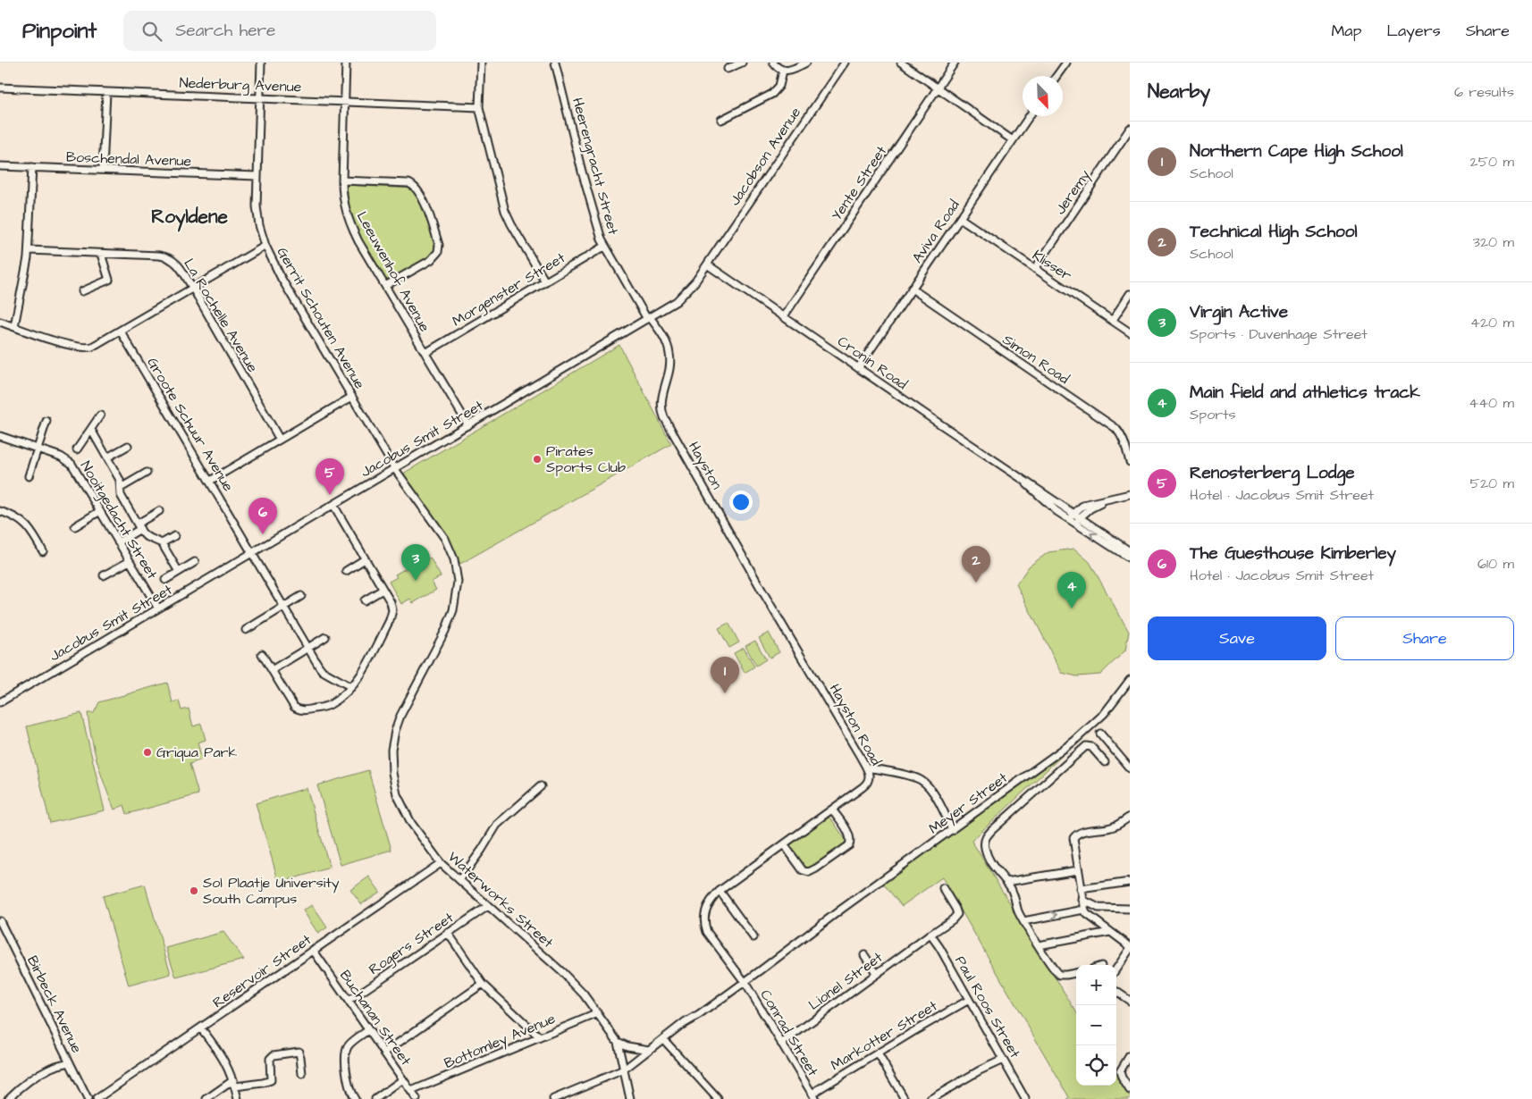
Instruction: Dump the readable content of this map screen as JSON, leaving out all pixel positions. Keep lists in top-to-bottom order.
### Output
{
  "streets": {
    "street": [
      "Nederburg Avenue",
      "Jacobson Avenue",
      "Boschendal Avenue",
      "Heerengracht Street",
      "Yente Street",
      "Jeremy",
      "Aviva Road",
      "Klisser",
      "Leeuwenhof Avenue",
      "Morgenster Street",
      "La Rochelle Avenue",
      "Gerrit Schouten Avenue",
      "Simon Road",
      "Cronin Road",
      "Groote Schuur Avenue",
      "Jacobus Smit Street",
      "Hayston",
      "Nooitgedacht Street",
      "Hayston Road",
      "Meyer Street",
      "Waterworks Street",
      "Rogers Street",
      "Reservoir Street",
      "Lionel Street",
      "Birbeck Avenue",
      "Paul Roos Street",
      "Buchanan Street",
      "Conrad Street",
      "Markotter Street",
      "Bottomley Avenue"
    ]
  },
  "crossings": [
    ["Nederburg Avenue", "Leeuwenhof Avenue"],
    ["Nederburg Avenue", "Gerrit Schouten Avenue"],
    ["Jacobson Avenue", "Cronin Road"],
    ["Jacobson Avenue", "Jacobus Smit Street"],
    ["Boschendal Avenue", "Gerrit Schouten Avenue"],
    ["Heerengracht Street", "Morgenster Street"],
    ["Heerengracht Street", "Jacobus Smit Street"],
    ["Heerengracht Street", "Hayston"],
    ["Yente Street", "Cronin Road"],
    ["Jeremy", "Klisser"],
    ["Aviva Road", "Klisser"],
    ["Aviva Road", "Simon Road"],
    ["Aviva Road", "Cronin Road"],
    ["Leeuwenhof Avenue", "Morgenster Street"],
    ["Leeuwenhof Avenue", "Jacobus Smit Street"],
    ["Gerrit Schouten Avenue", "Jacobus Smit Street"],
    ["Gerrit Schouten Avenue", "Waterworks Street"],
    ["Cronin Road", "Jacobus Smit Street"],
    ["Groote Schuur Avenue", "Jacobus Smit Street"],
    ["Jacobus Smit Street", "Hayston"],
    ["Jacobus Smit Street", "Nooitgedacht Street"],
    ["Jacobus Smit Street", "Waterworks Street"],
    ["Hayston", "Hayston Road"],
    ["Hayston Road", "Meyer Street"],
    ["Hayston Road", "Conrad Street"],
    ["Meyer Street", "Waterworks Street"],
    ["Meyer Street", "Conrad Street"],
    ["Waterworks Street", "Rogers Street"],
    ["Waterworks Street", "Reservoir Street"],
    ["Waterworks Street", "Bottomley Avenue"],
    ["Rogers Street", "Buchanan Street"],
    ["Reservoir Street", "Buchanan Street"],
    ["Lionel Street", "Paul Roos Street"],
    ["Lionel Street", "Conrad Street"],
    ["Paul Roos Street", "Markotter Street"],
    ["Buchanan Street", "Bottomley Avenue"],
    ["Conrad Street", "Markotter Street"]
  ],
  "districts": ["Royldene"],
  "places": ["Pirates Sports Club", "Griqua Park", "Sol Plaatje University South Campus"],
  "north": "bottom right",
  "page": {
    "header": "Pinpoint",
    "search": "Search here",
    "nav": ["Map", "Layers", "Share"],
    "heading": ["Nearby", "6 results"],
    "list": [
      {
        "mark": "1",
        "name": "Northern Cape High School",
        "note": "School",
        "value": "250 m"
      },
      {
        "mark": "2",
        "name": "Technical High School",
        "note": "School",
        "value": "320 m"
      },
      {
        "mark": "3",
        "name": "Virgin Active",
        "note": "Sports · Duvenhage Street",
        "value": "420 m"
      },
      {
        "mark": "4",
        "name": "Main field and athletics track",
        "note": "Sports",
        "value": "440 m"
      },
      {
        "mark": "5",
        "name": "Renosterberg Lodge",
        "note": "Hotel · Jacobus Smit Street",
        "value": "520 m"
      },
      {
        "mark": "6",
        "name": "The Guesthouse Kimberley",
        "note": "Hotel · Jacobus Smit Street",
        "value": "610 m"
      }
    ],
    "pins": [
      "5",
      "6",
      "3",
      "2",
      "4",
      "1"
    ],
    "buttons": ["Save", "Share"],
    "map_buttons": ["+", "−"]
  }
}
